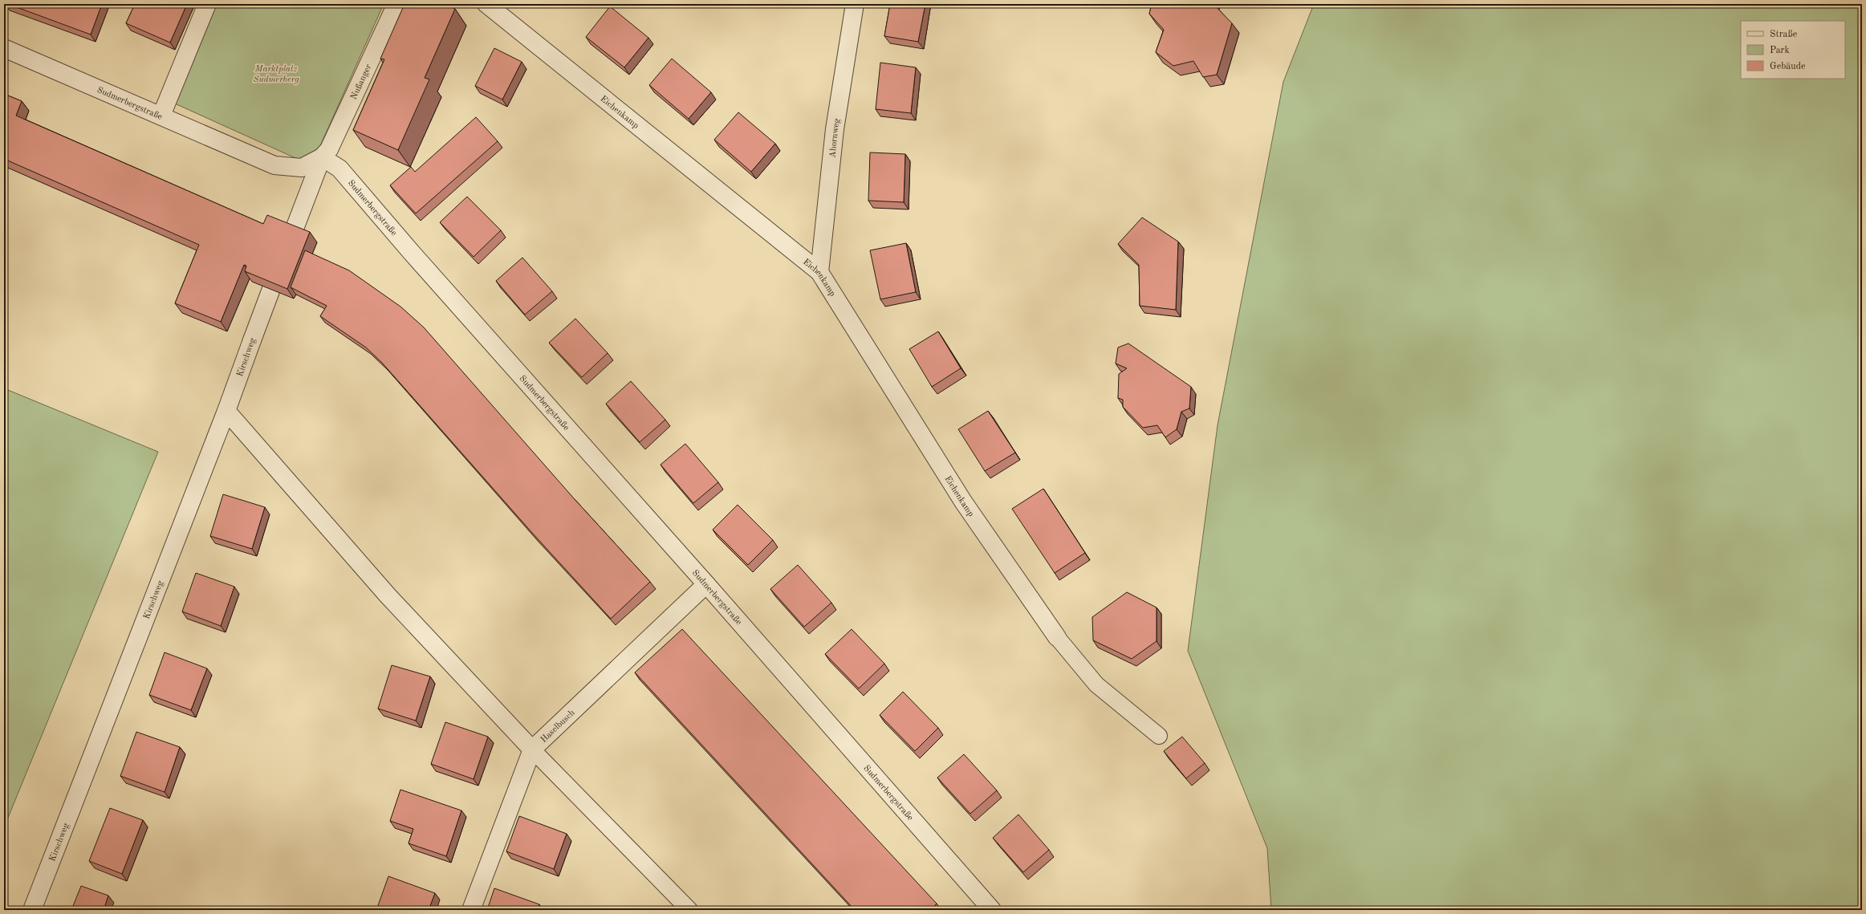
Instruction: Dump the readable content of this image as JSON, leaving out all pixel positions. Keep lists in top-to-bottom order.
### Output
{
  "streets": {
    "street": [
      "Nußanger",
      "Sudmerbergstraße",
      "Eichenkamp",
      "Ahornweg",
      "Kirschweg",
      "Haselbusch"
    ]
  },
  "crossings": [
    ["Nußanger", "Sudmerbergstraße"],
    ["Sudmerbergstraße", "Haselbusch"],
    ["Eichenkamp", "Ahornweg"]
  ],
  "parks": ["Marktplatz Sudmerberg"],
  "legend": ["Straße", "Park", "Gebäude"]
}
